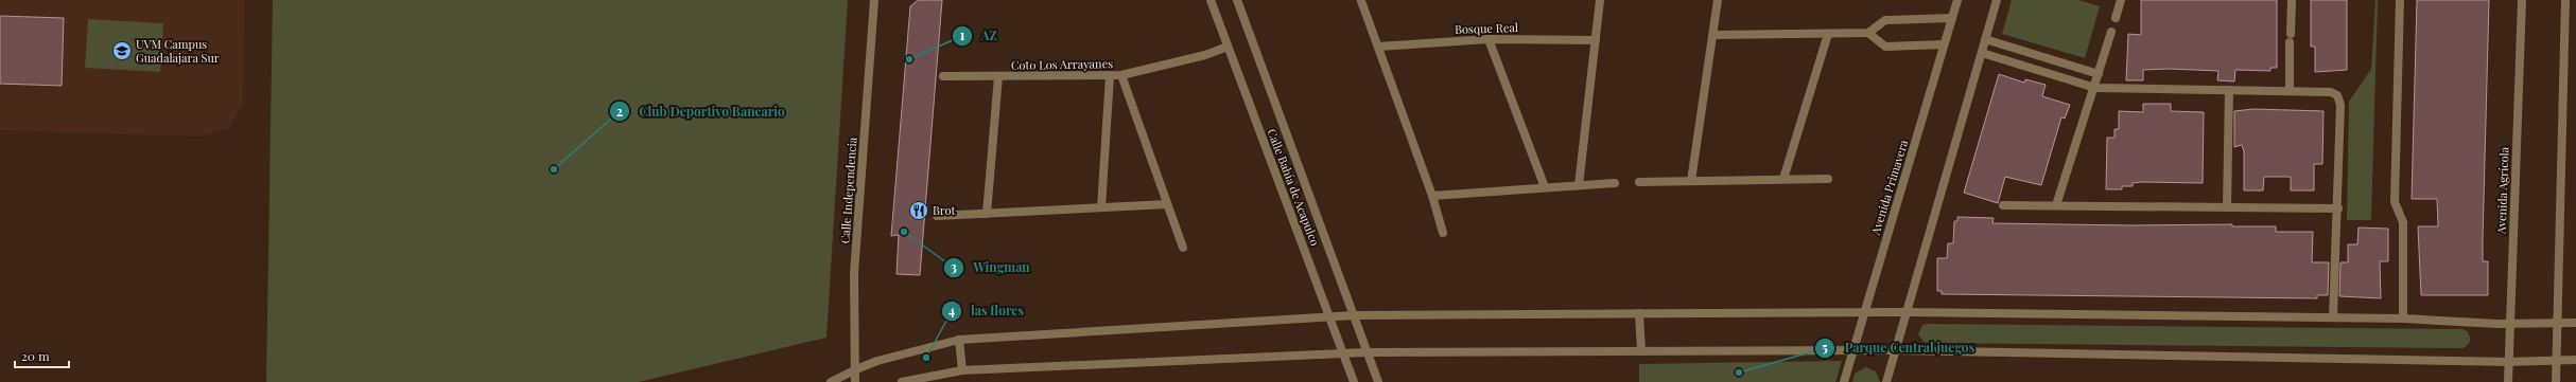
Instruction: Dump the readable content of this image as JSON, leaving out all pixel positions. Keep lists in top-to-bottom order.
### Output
{
  "streets": {
    "street": [
      "Bosque Real",
      "Coto Los Arrayanes",
      "Calle Bahía de Acapulco",
      "Avenida Primavera",
      "Calle Independencia",
      "Avenida Agrícola"
    ]
  },
  "crossings": [
    ["Coto Los Arrayanes", "Calle Bahía de Acapulco"]
  ],
  "places": {
    "school or university": ["UVM Campus Guadalajara Sur"],
    "other": [
      "AZ",
      "Club Deportivo Bancario",
      "Wingman",
      "las flores",
      "Parque Central juegos"
    ],
    "restaurant": ["Brot"]
  },
  "scale_bar": "20 m"
}
